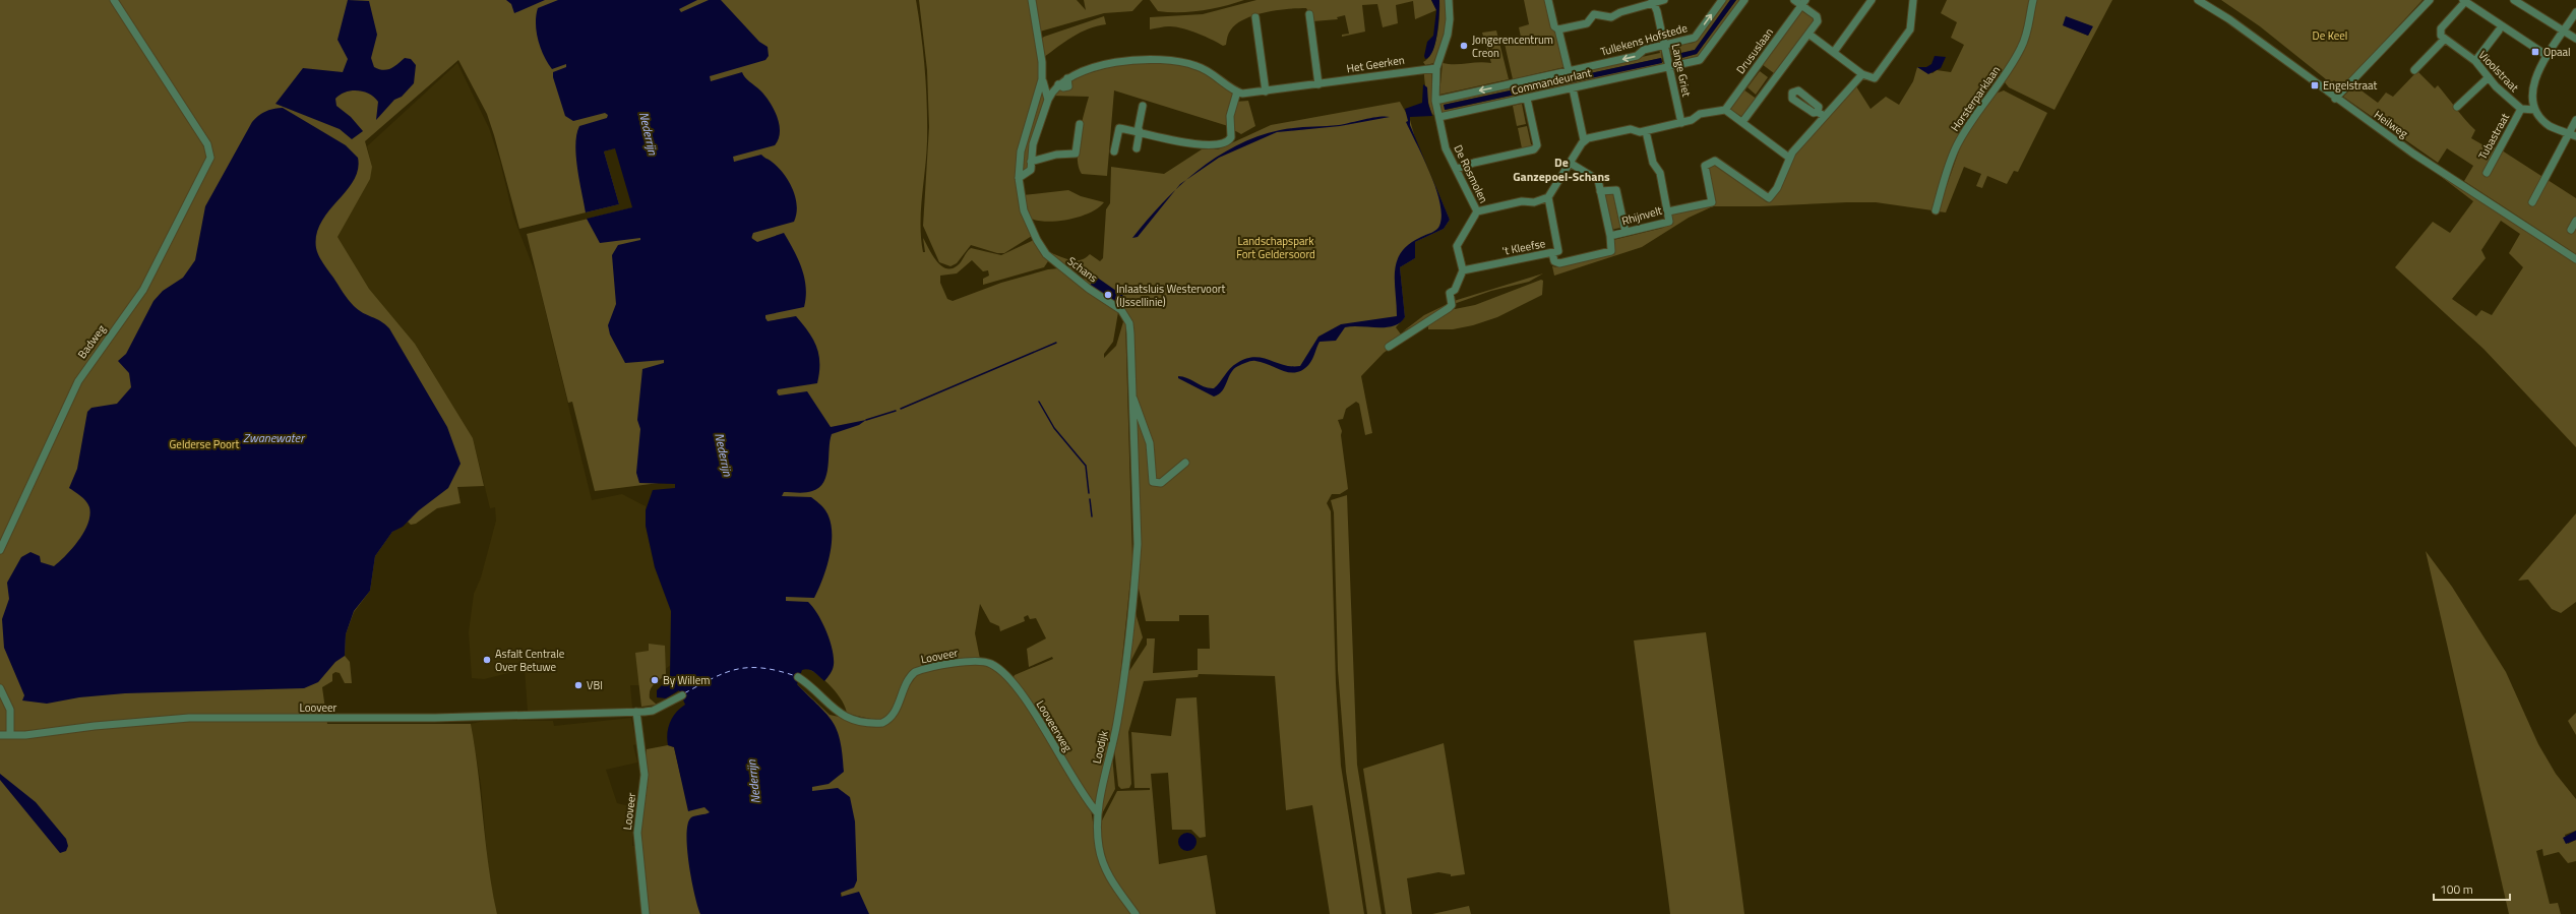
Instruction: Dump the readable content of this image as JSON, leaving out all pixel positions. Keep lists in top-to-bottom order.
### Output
{
  "streets": {
    "street": [
      "Tullekens Hofstede",
      "Drususlaan",
      "Het Geerken",
      "Lange Griet",
      "Vioolstraat",
      "Commandeurlant",
      "Horsterparklaan",
      "Heilweg",
      "Tubastraat",
      "De Rosmolen",
      "Rhijnvelt",
      "'t Kleefse",
      "Schans",
      "Badweg",
      "Looveer",
      "Looveerweg",
      "Loodijk"
    ]
  },
  "crossings": [
    ["Tullekens Hofstede", "Lange Griet"],
    ["Tullekens Hofstede", "De Rosmolen"],
    ["Het Geerken", "De Rosmolen"],
    ["Lange Griet", "Commandeurlant"],
    ["Vioolstraat", "Tubastraat"],
    ["Commandeurlant", "De Rosmolen"],
    ["De Rosmolen", "'t Kleefse"],
    ["Rhijnvelt", "'t Kleefse"],
    ["Schans", "Loodijk"],
    ["Looveer", "Looveerweg"],
    ["Looveerweg", "Loodijk"]
  ],
  "districts": ["De Ganzepoel-Schans"],
  "water": ["Nederrijn", "Zwanewater"],
  "parks": ["De Keel", "Landschapspark Fort Geldersoord", "Gelderse Poort"],
  "places": {
    "other": [
      "Jongerencentrum Creon",
      "Inlaatsluis Westervoort (IJssellinie)",
      "Asfalt Centrale Over Betuwe",
      "By Willem",
      "VBI"
    ],
    "transit": ["Opaal", "Engelstraat"]
  },
  "scale_bar": "100 m"
}
